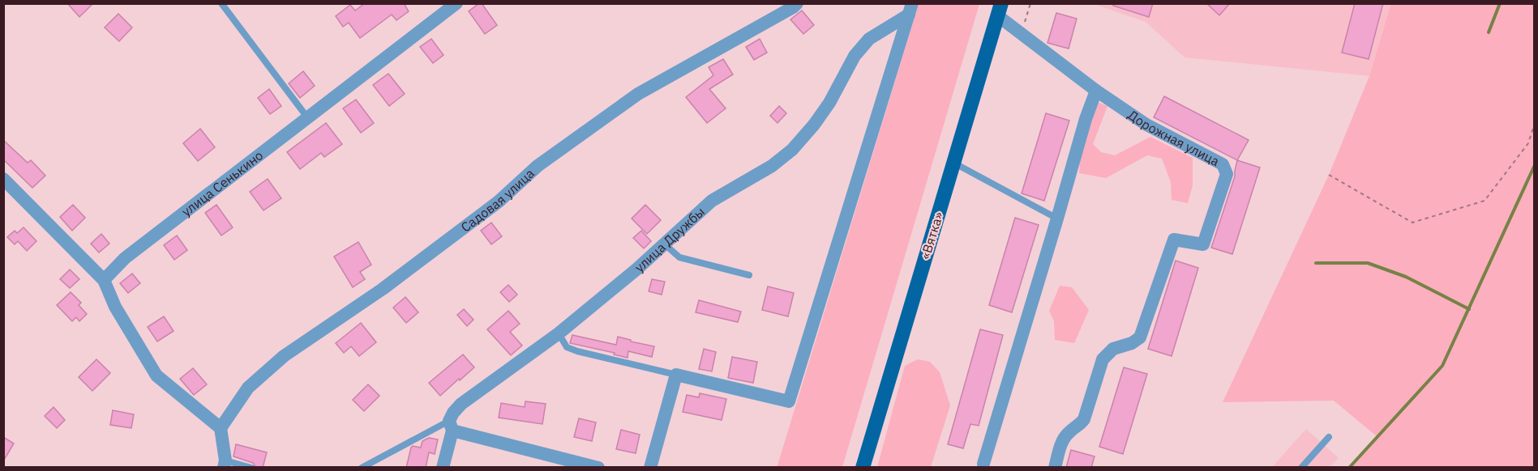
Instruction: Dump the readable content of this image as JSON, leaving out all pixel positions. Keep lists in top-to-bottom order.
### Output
{
  "streets": {
    "main road": ["«Вятка»"],
    "street": [
      "Дорожная улица",
      "улица Сенькино",
      "Садовая улица",
      "улица Дружбы"
    ]
  },
  "crossings": [
    ["Дорожная улица", "«Вятка»"]
  ]
}
